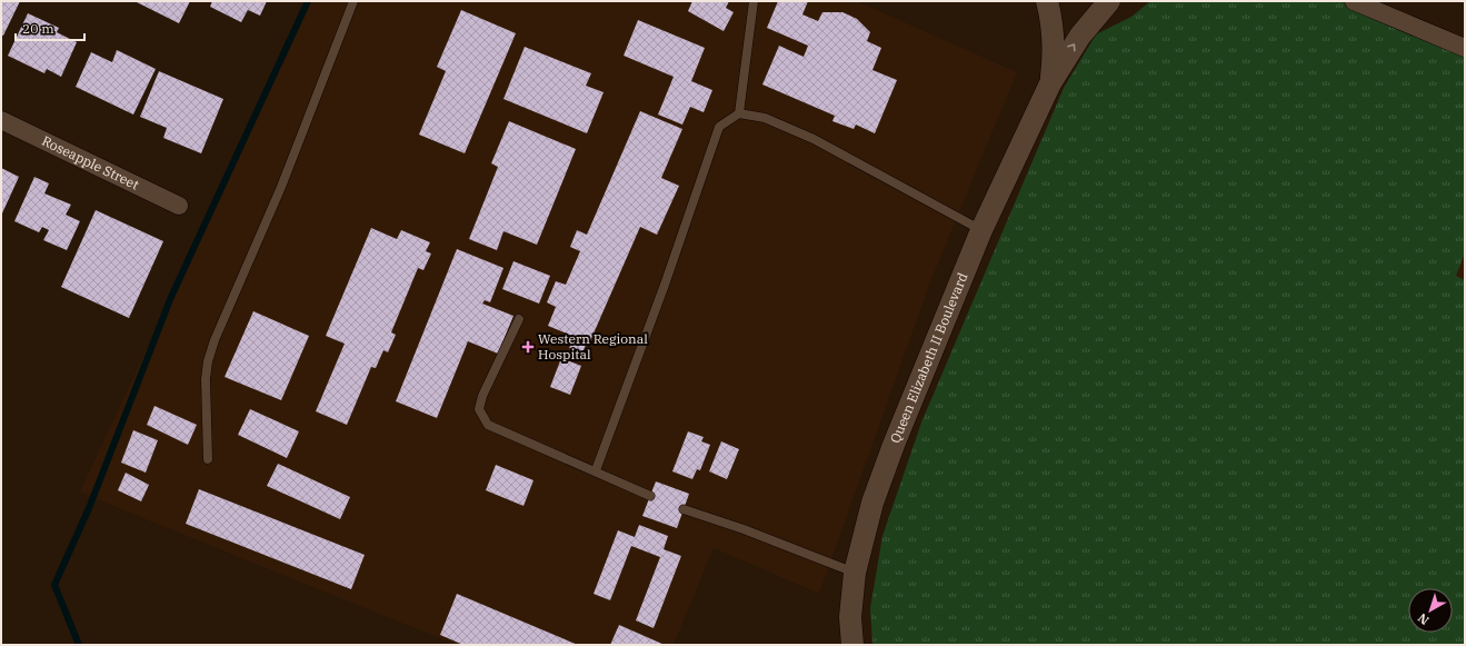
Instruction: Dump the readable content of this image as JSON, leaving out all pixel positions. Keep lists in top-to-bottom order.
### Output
{
  "streets": {
    "street": ["Roseapple Street", "Queen Elizabeth II Boulevard"]
  },
  "places": {
    "health": ["Western Regional Hospital"]
  },
  "scale_bar": "20 m",
  "north": "bottom left"
}
